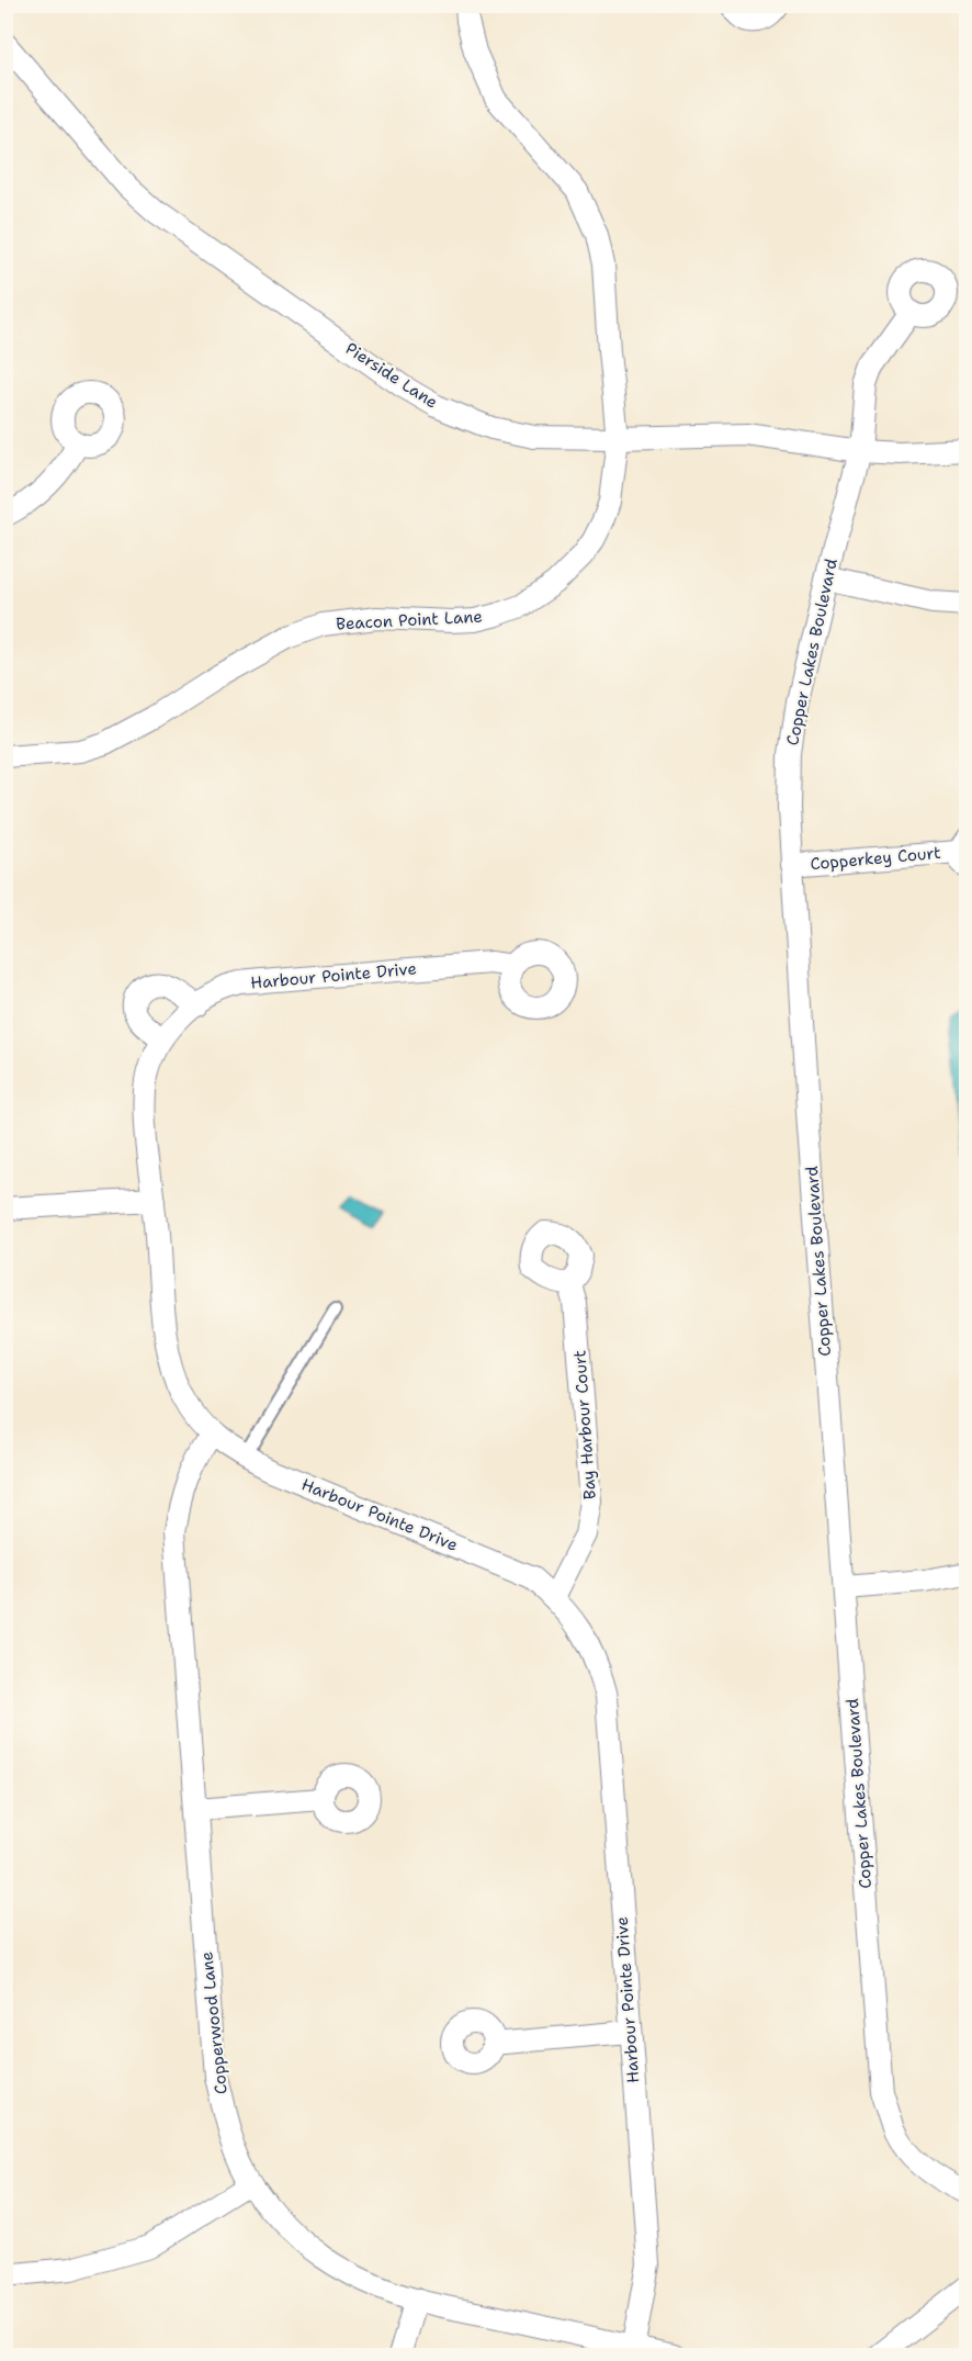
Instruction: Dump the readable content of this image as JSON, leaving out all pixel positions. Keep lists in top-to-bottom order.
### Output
{
  "streets": {
    "street": [
      "Pierside Lane",
      "Beacon Point Lane",
      "Copper Lakes Boulevard",
      "Copperkey Court",
      "Harbour Pointe Drive",
      "Bay Harbour Court",
      "Copperwood Lane"
    ]
  },
  "crossings": [
    ["Pierside Lane", "Beacon Point Lane"],
    ["Pierside Lane", "Copper Lakes Boulevard"],
    ["Copper Lakes Boulevard", "Copperkey Court"],
    ["Harbour Pointe Drive", "Bay Harbour Court"],
    ["Harbour Pointe Drive", "Copperwood Lane"]
  ]
}
